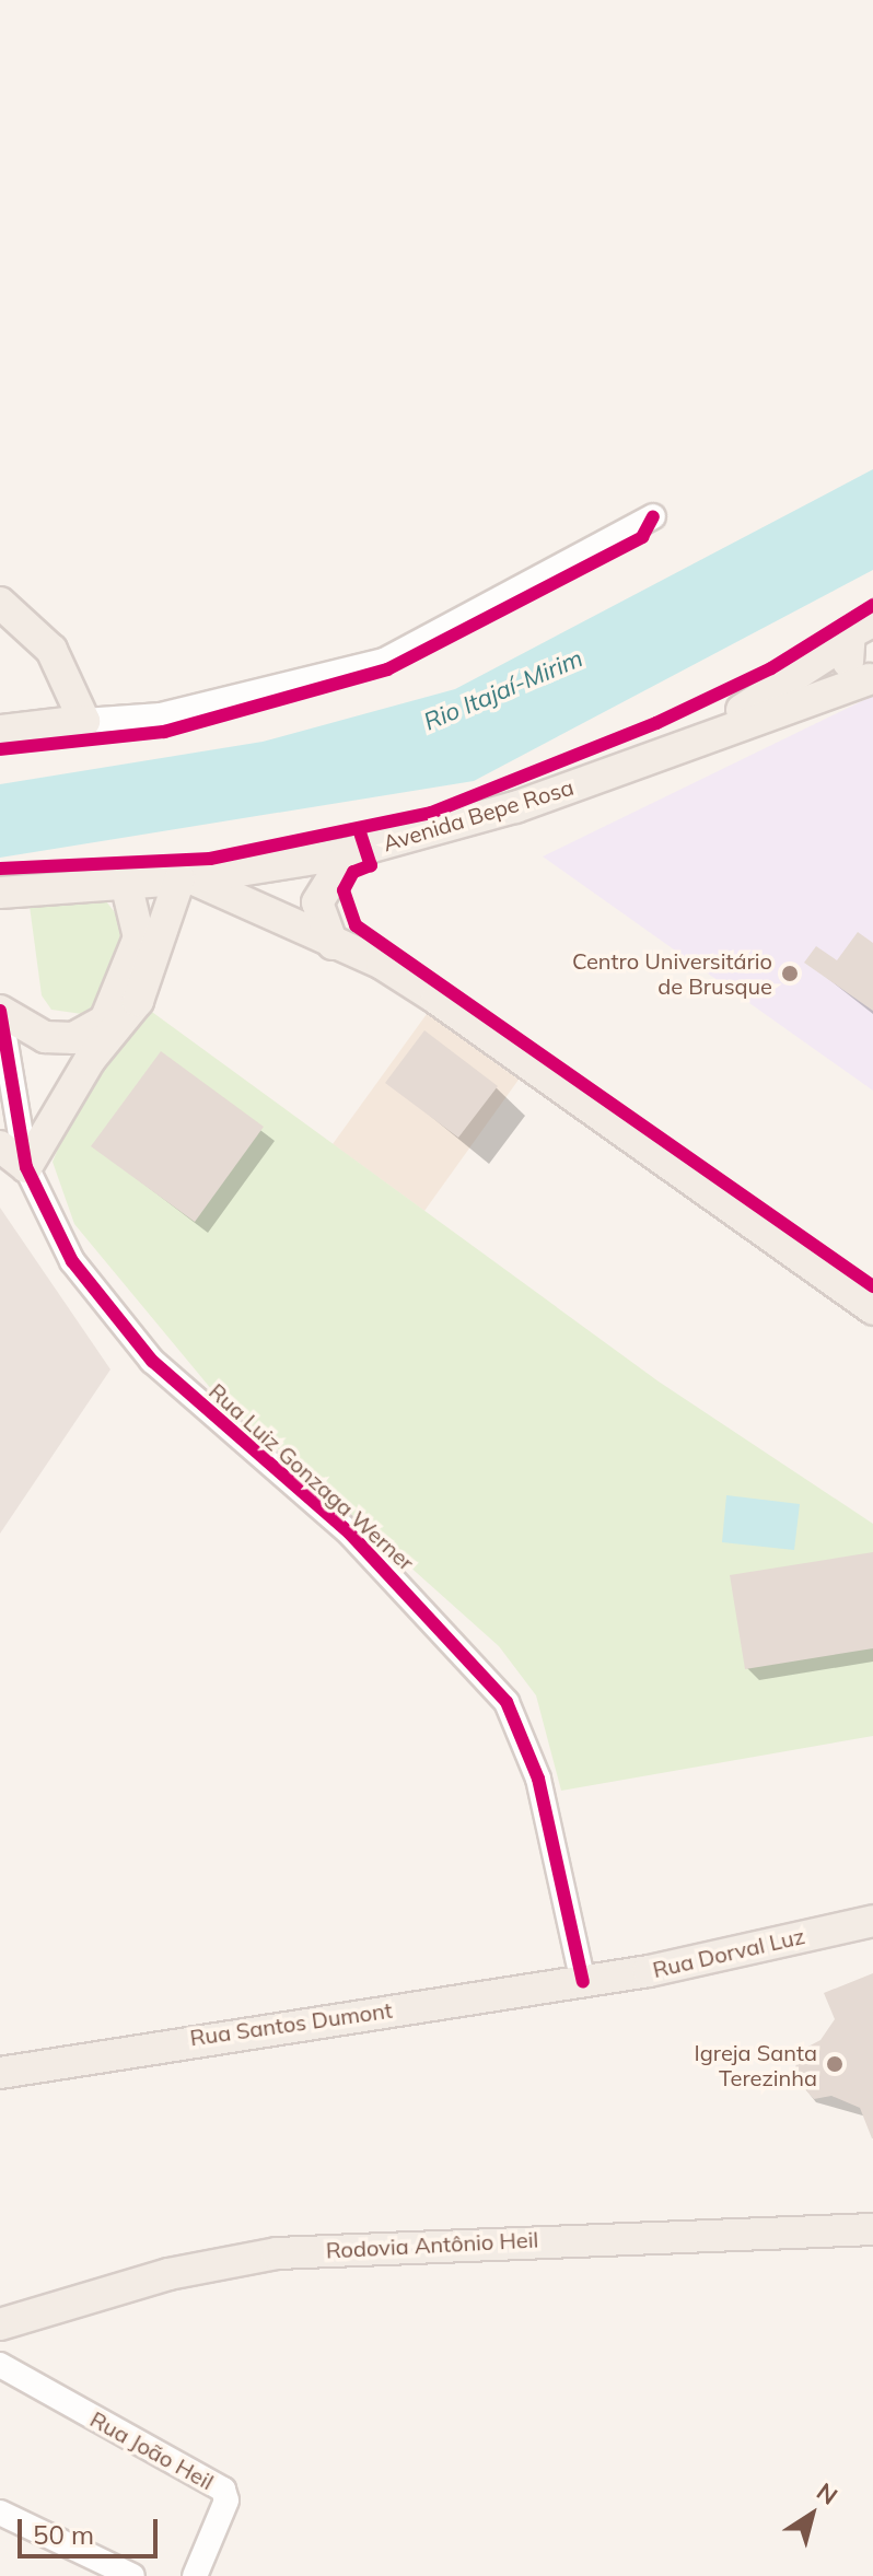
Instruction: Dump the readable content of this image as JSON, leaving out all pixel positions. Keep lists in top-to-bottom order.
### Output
{
  "streets": {
    "main road": [
      "Avenida Bepe Rosa",
      "Rua Dorval Luz",
      "Rua Santos Dumont",
      "Rodovia Antônio Heil"
    ],
    "street": ["Rua Luiz Gonzaga Werner", "Rua João Heil"]
  },
  "crossings": [
    ["Rua Luiz Gonzaga Werner", "Rua Dorval Luz"],
    ["Rua Luiz Gonzaga Werner", "Rua Santos Dumont"],
    ["Rua Dorval Luz", "Rua Santos Dumont"]
  ],
  "water": ["Rio Itajaí-Mirim"],
  "places": ["Centro Universitário de Brusque", "Igreja Santa Terezinha"],
  "scale_bar": "50 m",
  "north": "top right"
}
